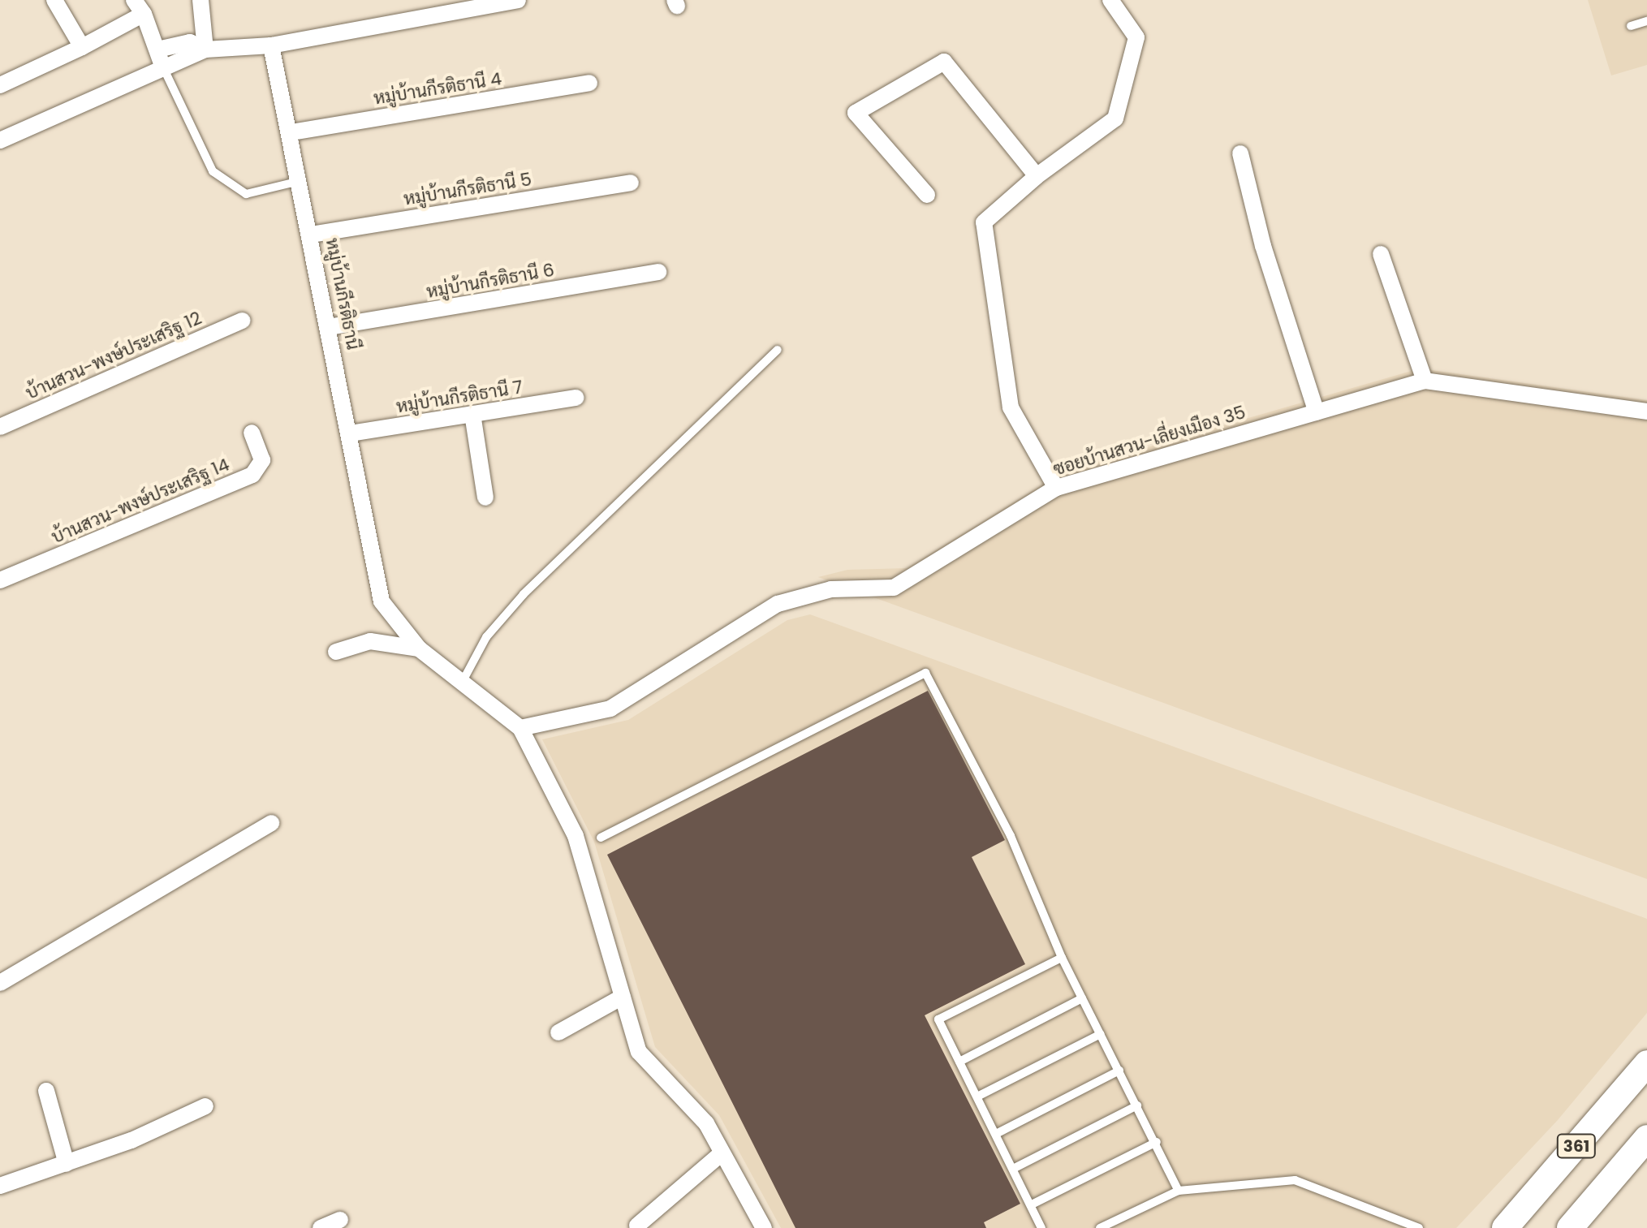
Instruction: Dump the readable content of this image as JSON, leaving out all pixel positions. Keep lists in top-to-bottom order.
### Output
{
  "streets": {
    "highway": ["361"],
    "street": [
      "หมู่บ้านกีรติธานี 4",
      "หมู่บ้านกีรติธานี 5",
      "หมู่บ้านกีรติธานี 6",
      "หมู่บ้านกีรติธานี",
      "บ้านสวน-พงษ์ประเสริฐ 12",
      "หมู่บ้านกีรติธานี 7",
      "ซอยบ้านสวน-เลี่ยงเมือง 35",
      "บ้านสวน-พงษ์ประเสริฐ 14"
    ]
  },
  "crossings": [
    ["หมู่บ้านกีรติธานี 4", "หมู่บ้านกีรติธานี"],
    ["หมู่บ้านกีรติธานี 5", "หมู่บ้านกีรติธานี"],
    ["หมู่บ้านกีรติธานี 6", "หมู่บ้านกีรติธานี"],
    ["หมู่บ้านกีรติธานี", "หมู่บ้านกีรติธานี 7"],
    ["หมู่บ้านกีรติธานี", "ซอยบ้านสวน-เลี่ยงเมือง 35"]
  ]
}
